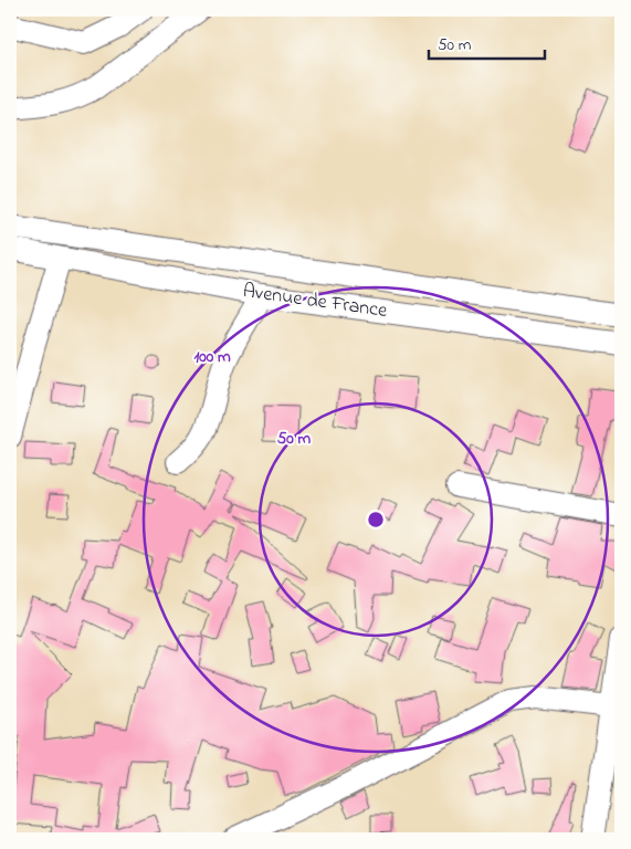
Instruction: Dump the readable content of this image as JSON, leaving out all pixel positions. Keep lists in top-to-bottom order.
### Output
{
  "streets": {
    "street": ["Avenue de France"]
  },
  "scale_bar": "50 m",
  "rings": ["100 m", "50 m"]
}
